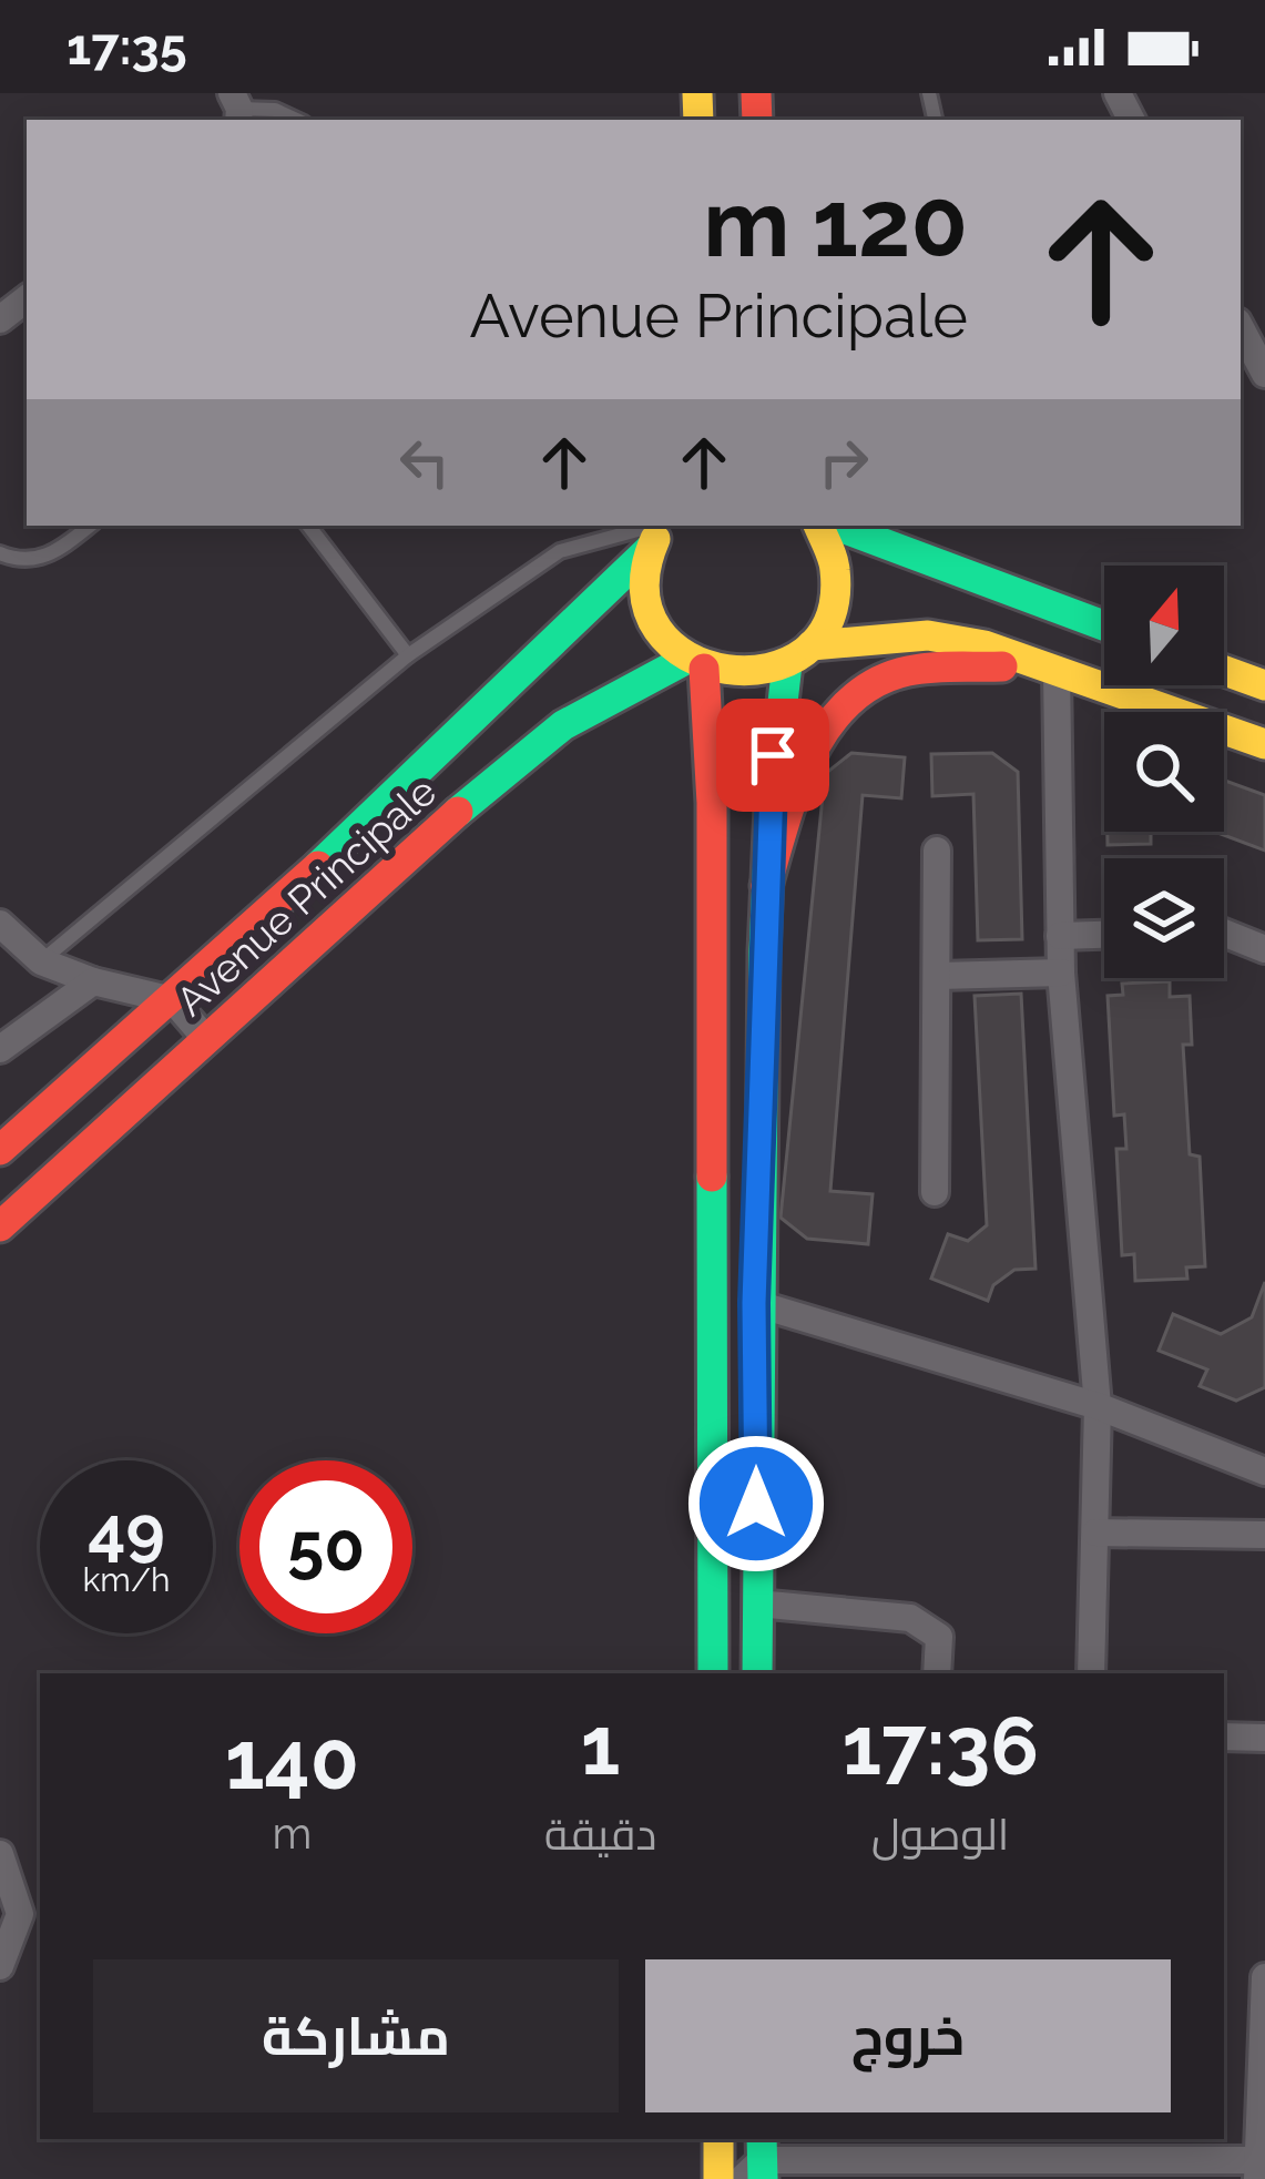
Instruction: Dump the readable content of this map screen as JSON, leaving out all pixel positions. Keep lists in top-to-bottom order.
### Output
{
  "streets": {
    "main road": ["Avenue Principale"]
  },
  "north": "top",
  "page": {
    "status": "17:35",
    "turn": ["120 m", "Avenue Principale"],
    "speed": "49 km/h",
    "limit": "50",
    "eta": [
      "17:36",
      "الوصول",
      "1",
      "دقيقة",
      "140",
      "m"
    ],
    "buttons": ["خروج", "مشاركة"]
  }
}
